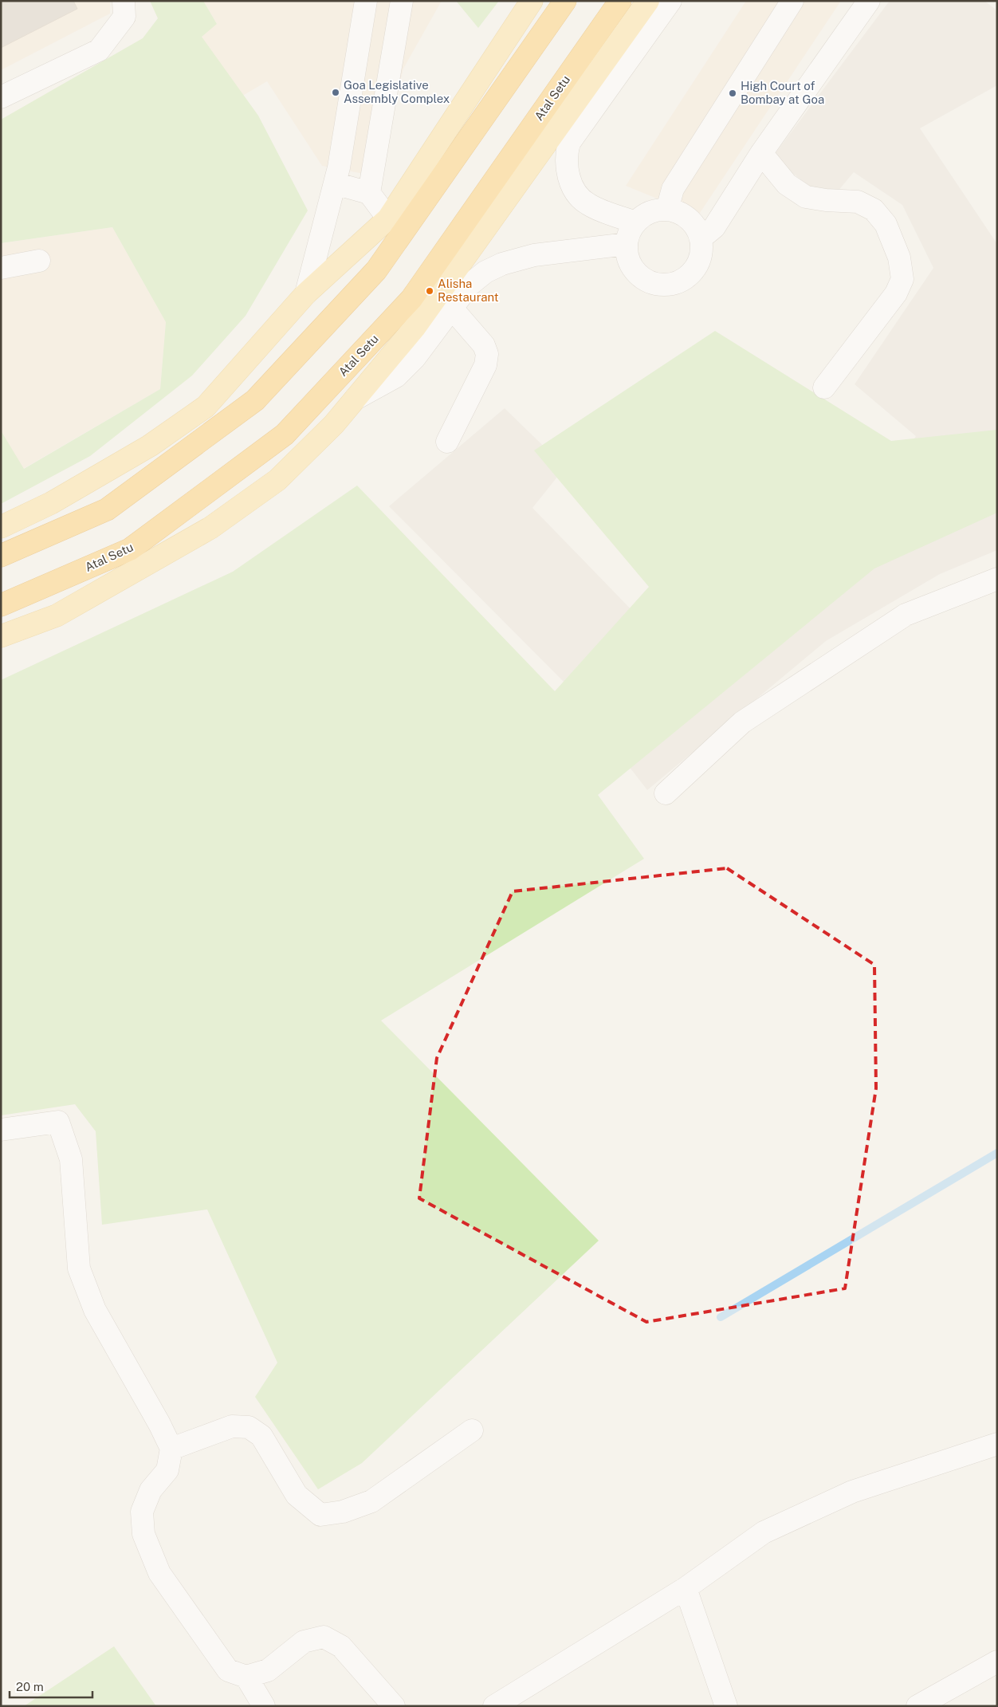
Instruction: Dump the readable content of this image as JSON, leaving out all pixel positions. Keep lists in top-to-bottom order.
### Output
{
  "streets": {
    "highway": ["Atal Setu"]
  },
  "places": ["Goa Legislative Assembly Complex", "High Court of Bombay at Goa", "Alisha Restaurant"],
  "scale_bar": "20 m"
}
